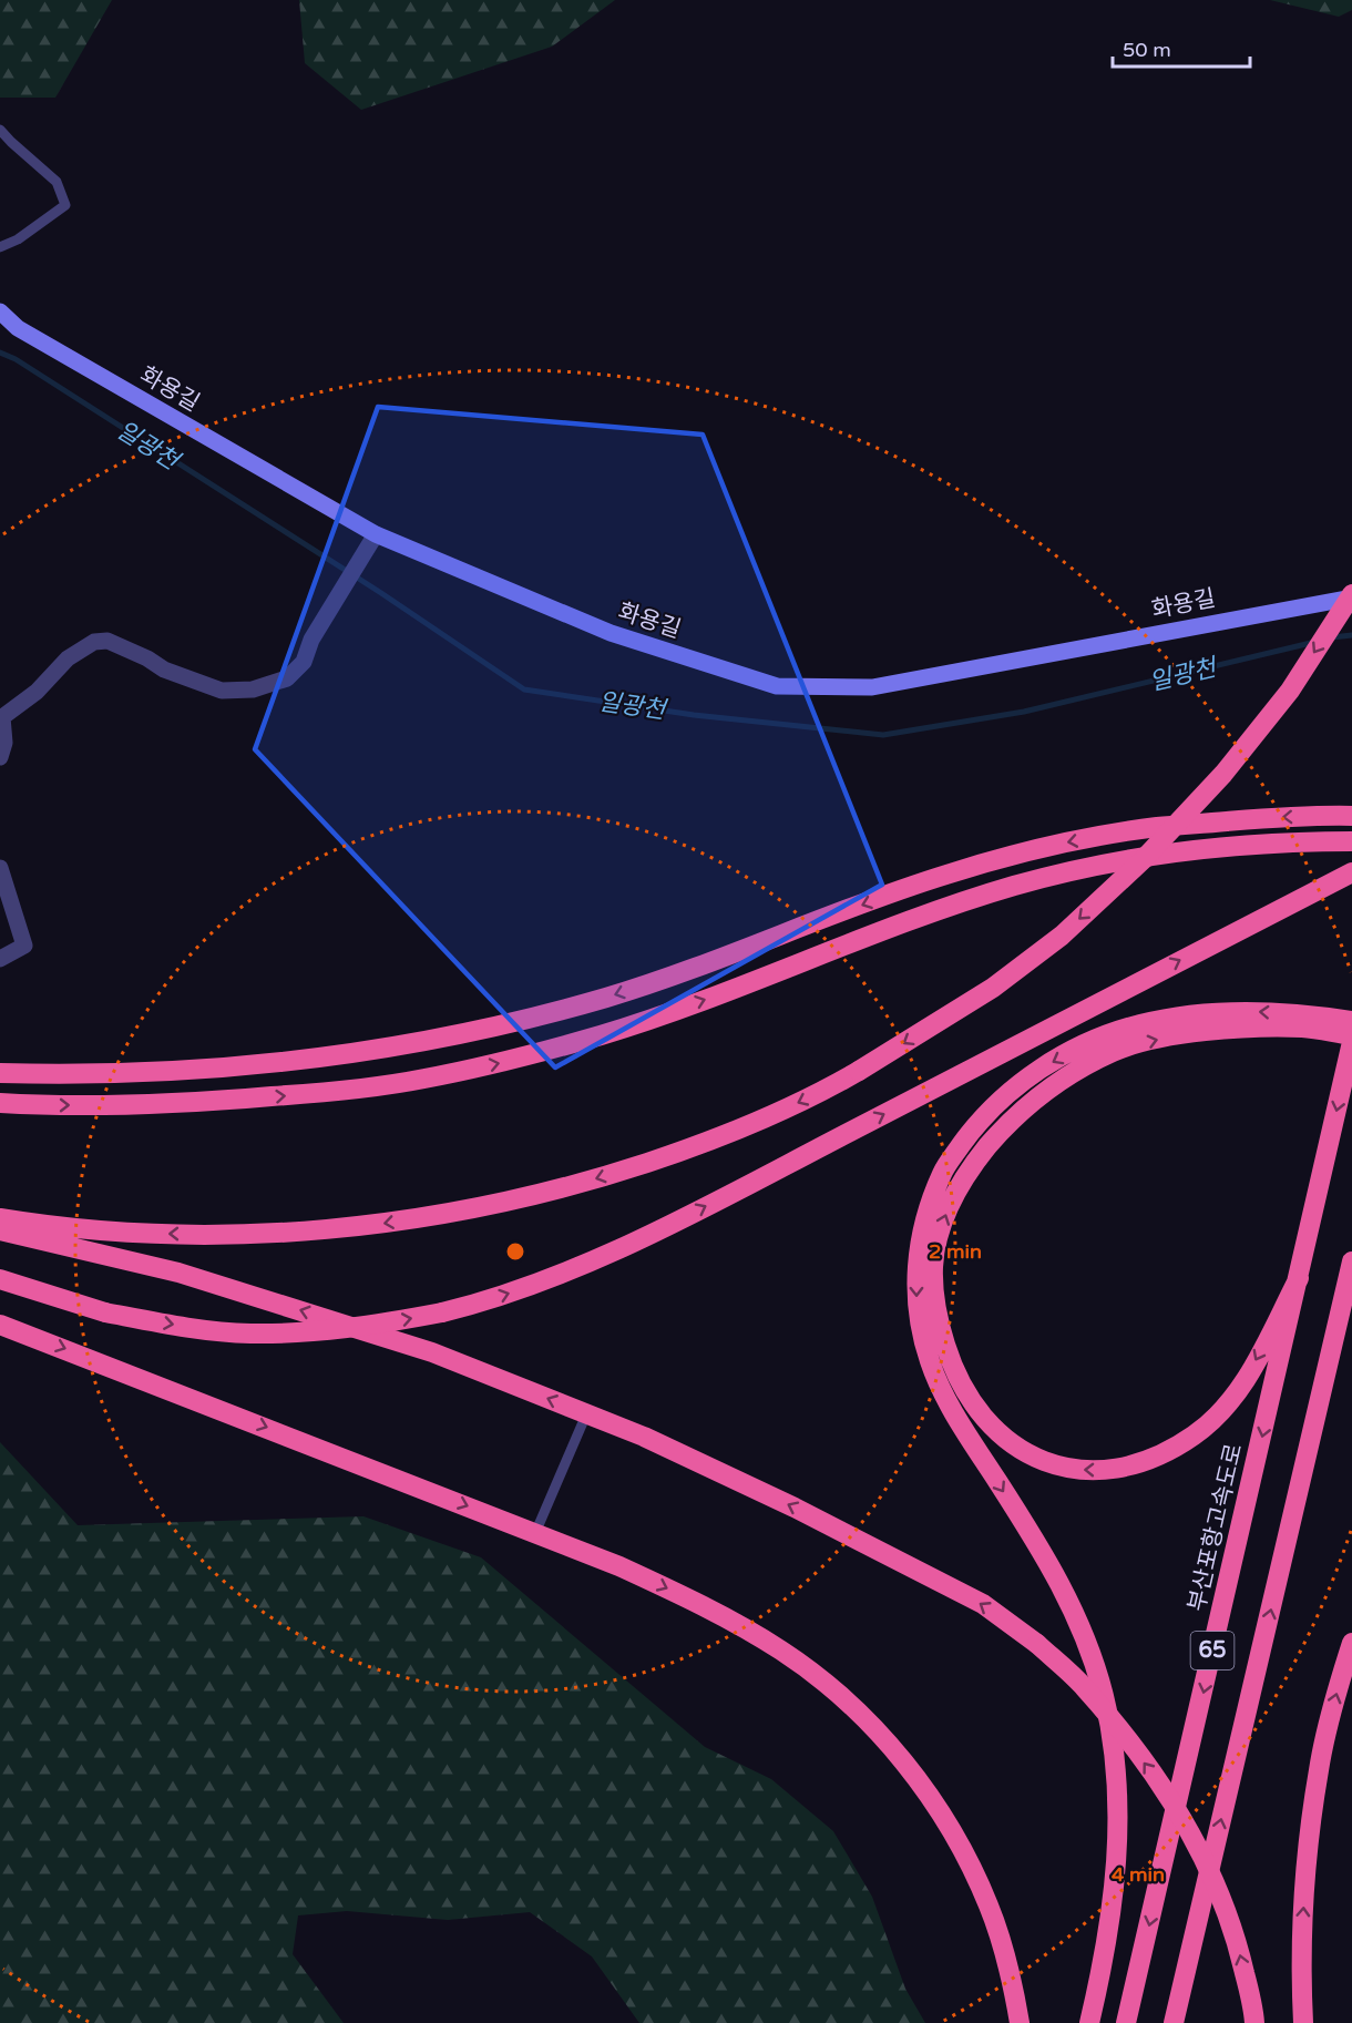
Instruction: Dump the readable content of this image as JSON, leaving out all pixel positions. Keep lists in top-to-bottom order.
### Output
{
  "streets": {
    "highway": ["부산포항고속도로", "65"],
    "main road": ["화용길"]
  },
  "water": ["일광천"],
  "scale_bar": "50 m",
  "rings": ["2 min", "4 min"]
}
